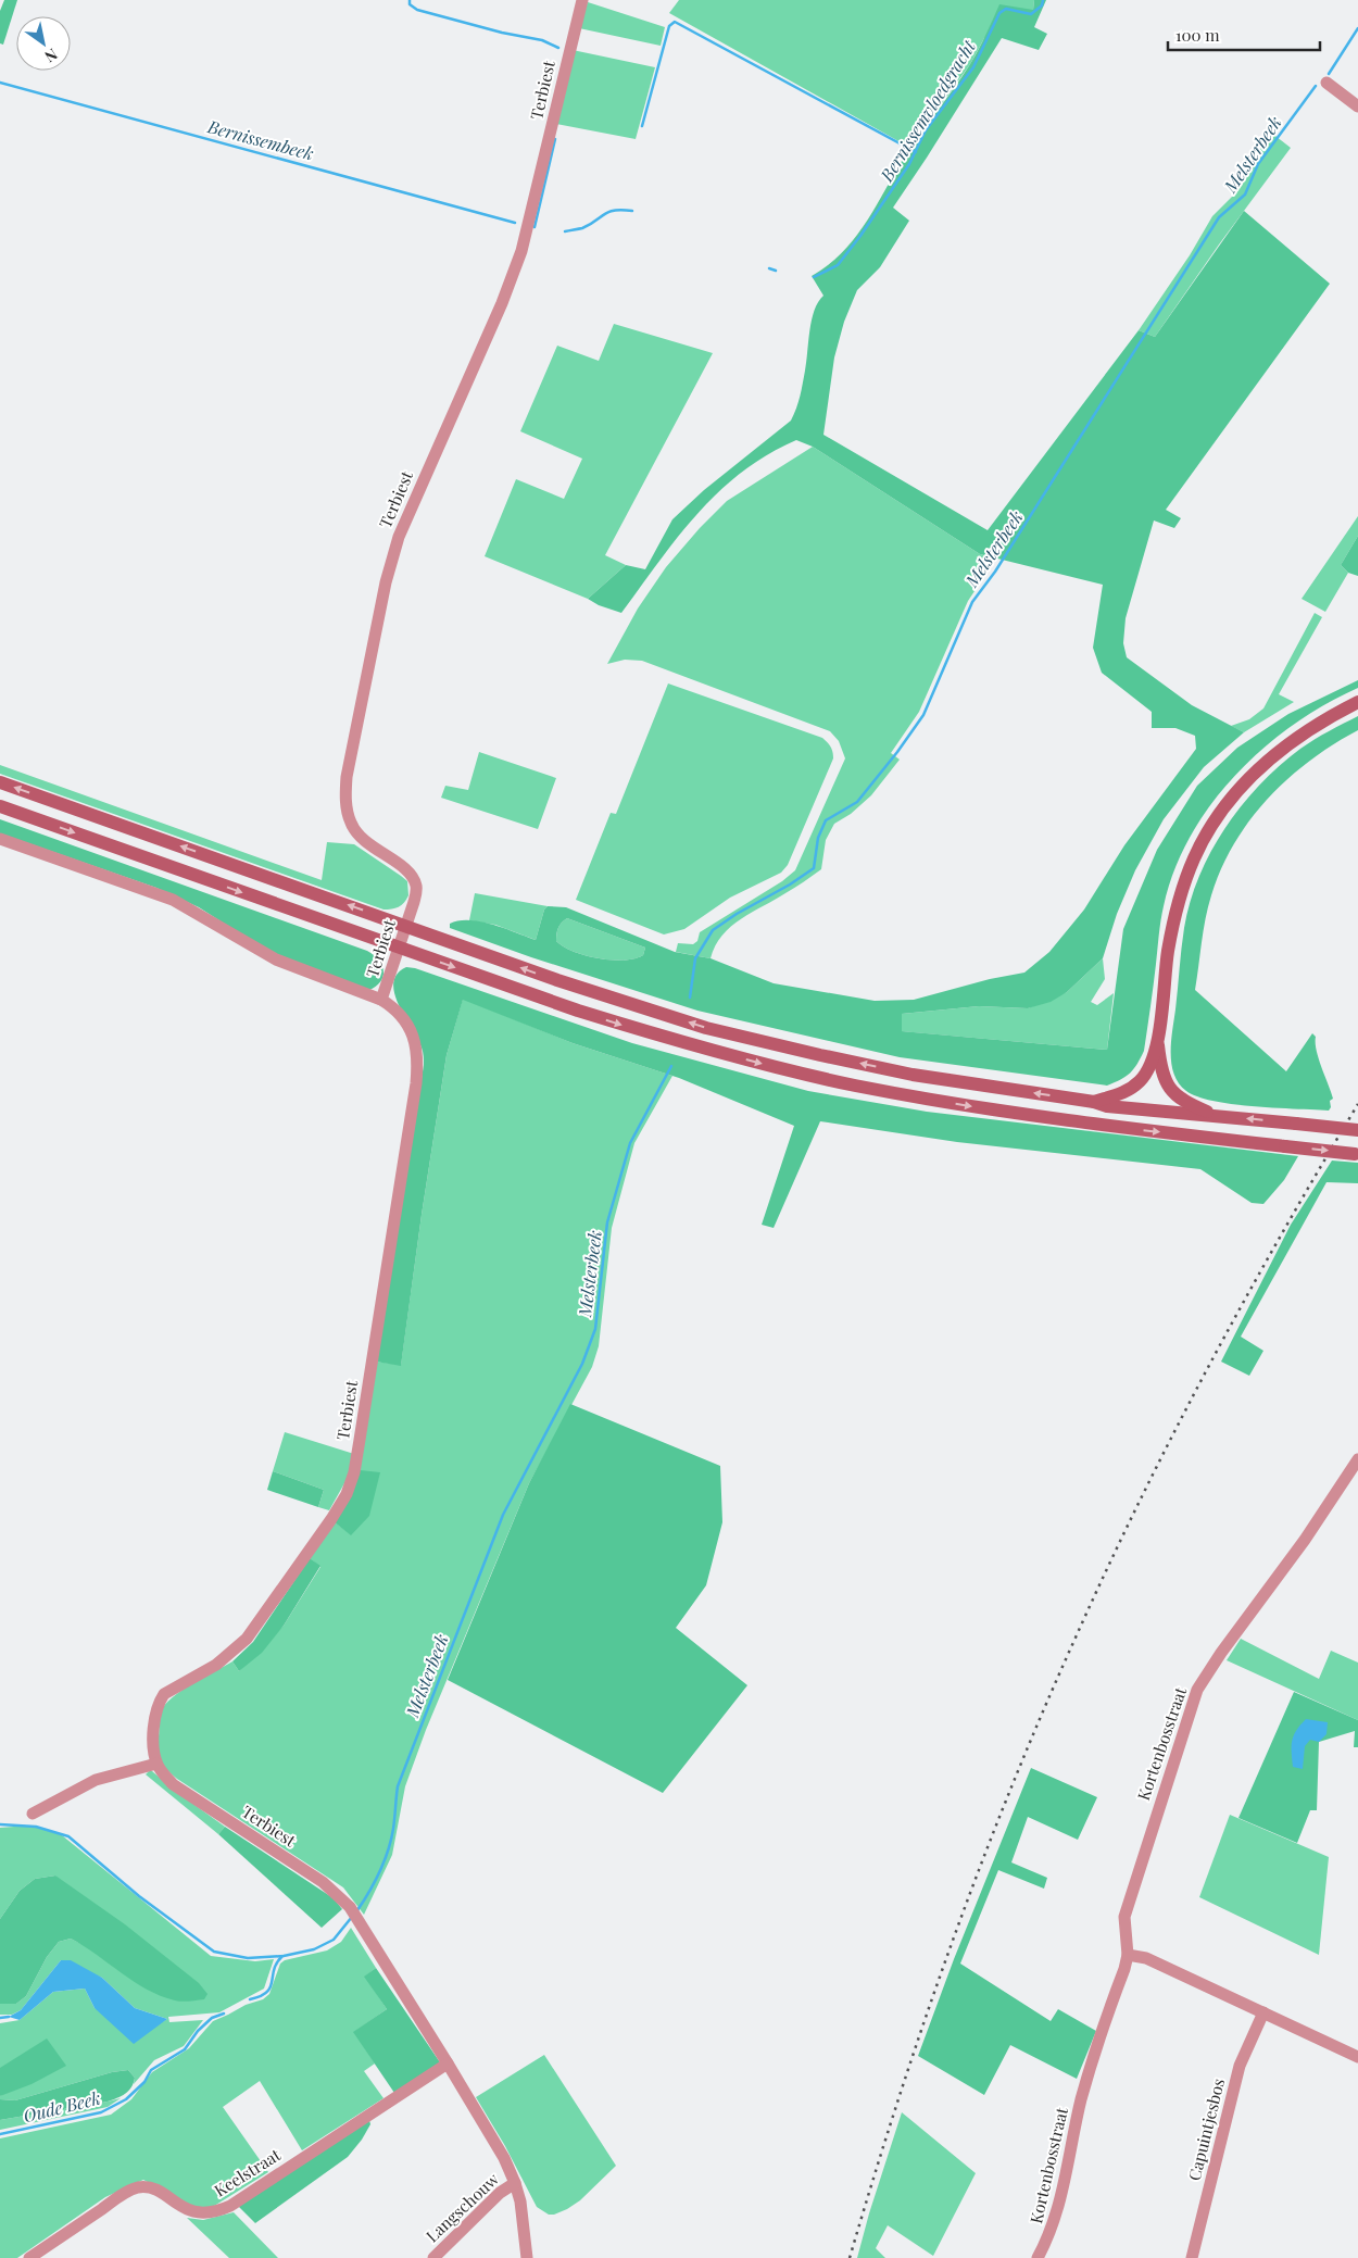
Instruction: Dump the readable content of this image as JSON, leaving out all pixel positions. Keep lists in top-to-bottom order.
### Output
{
  "streets": {
    "street": [
      "Terbiest",
      "Kortenbosstraat",
      "Capuintjesbos",
      "Keelstraat",
      "Langschouw"
    ]
  },
  "crossings": [
    ["Terbiest", "Keelstraat"]
  ],
  "water": [
    "Bernissemvloedgracht",
    "Bernissembeek",
    "Melsterbeek",
    "Oude Beek"
  ],
  "scale_bar": "100 m",
  "north": "bottom right"
}
